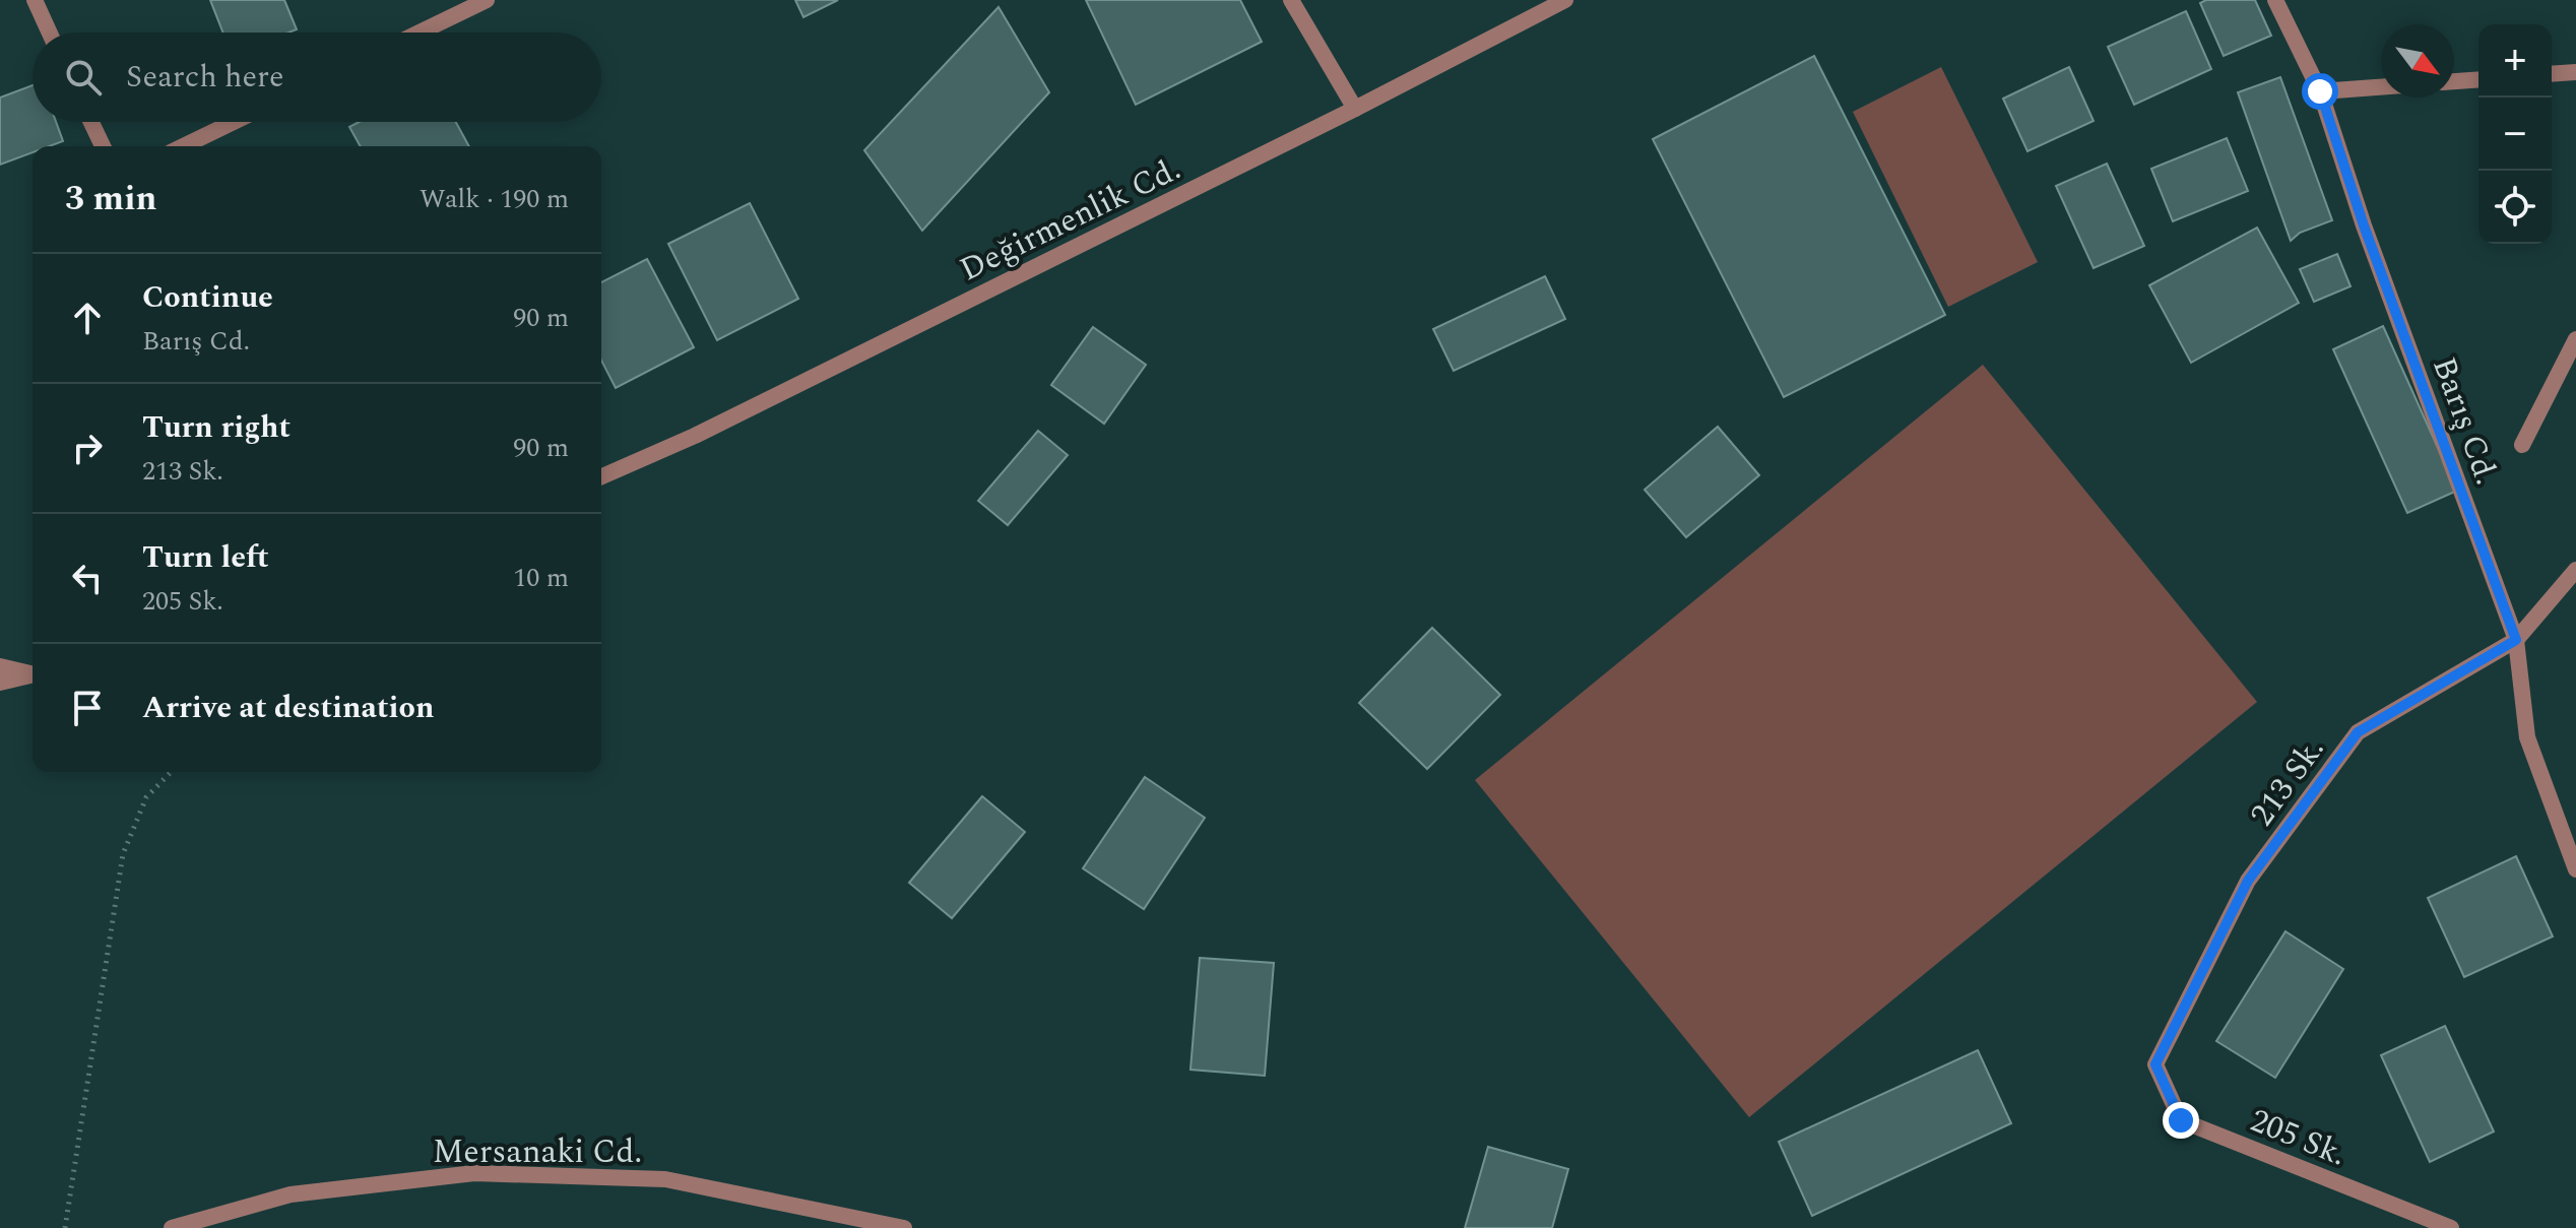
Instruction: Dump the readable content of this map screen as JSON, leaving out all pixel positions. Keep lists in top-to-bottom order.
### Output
{
  "streets": {
    "street": [
      "Değirmenlik Cd.",
      "Barış Cd.",
      "213 Sk.",
      "205 Sk.",
      "Mersanaki Cd."
    ]
  },
  "crossings": [
    ["Barış Cd.", "213 Sk."],
    ["213 Sk.", "205 Sk."]
  ],
  "north": "bottom right",
  "page": {
    "map_buttons": ["+", "−"],
    "search": "Search here",
    "heading": ["3 min", "Walk · 190 m"],
    "list": [
      ["Continue", "Barış Cd.", "90 m"],
      ["Turn right", "213 Sk.", "90 m"],
      ["Turn left", "205 Sk.", "10 m"],
      "Arrive at destination"
    ]
  }
}
